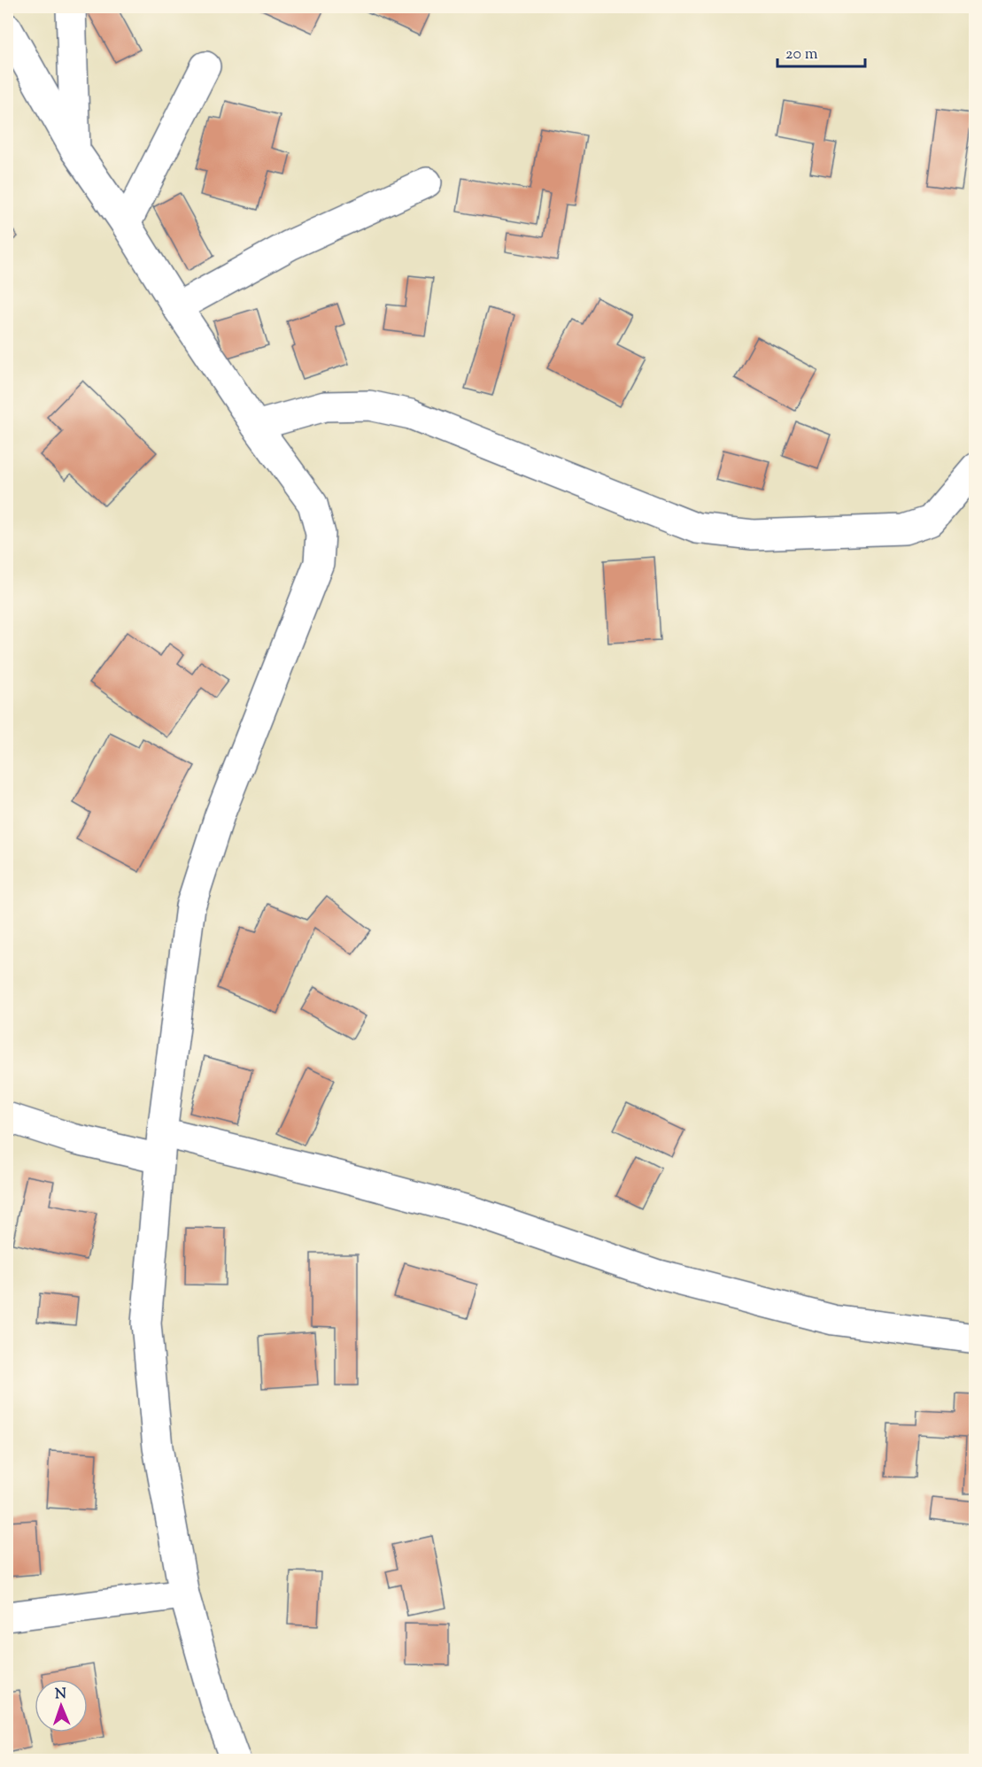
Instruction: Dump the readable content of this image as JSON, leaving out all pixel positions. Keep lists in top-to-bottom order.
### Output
{
  "scale_bar": "20 m",
  "north": "top"
}
